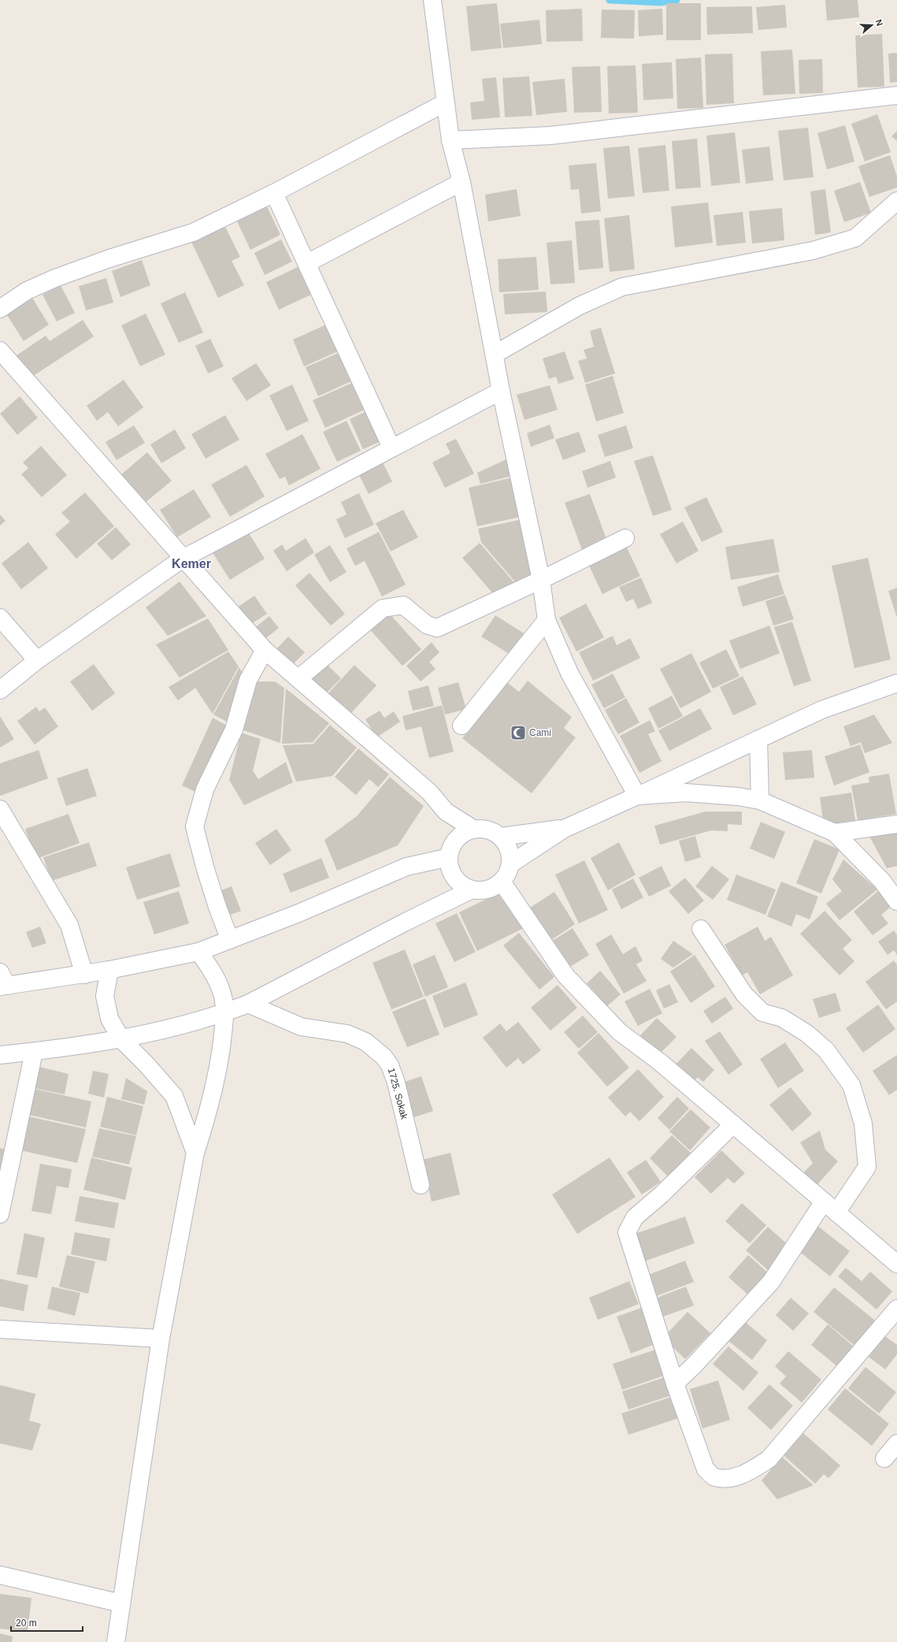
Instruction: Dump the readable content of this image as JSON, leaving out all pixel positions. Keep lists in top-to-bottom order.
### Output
{
  "streets": {
    "street": ["1725. Sokak"]
  },
  "districts": ["Kemer"],
  "places": {
    "mosque": ["Cami"]
  },
  "scale_bar": "20 m",
  "north": "right"
}
